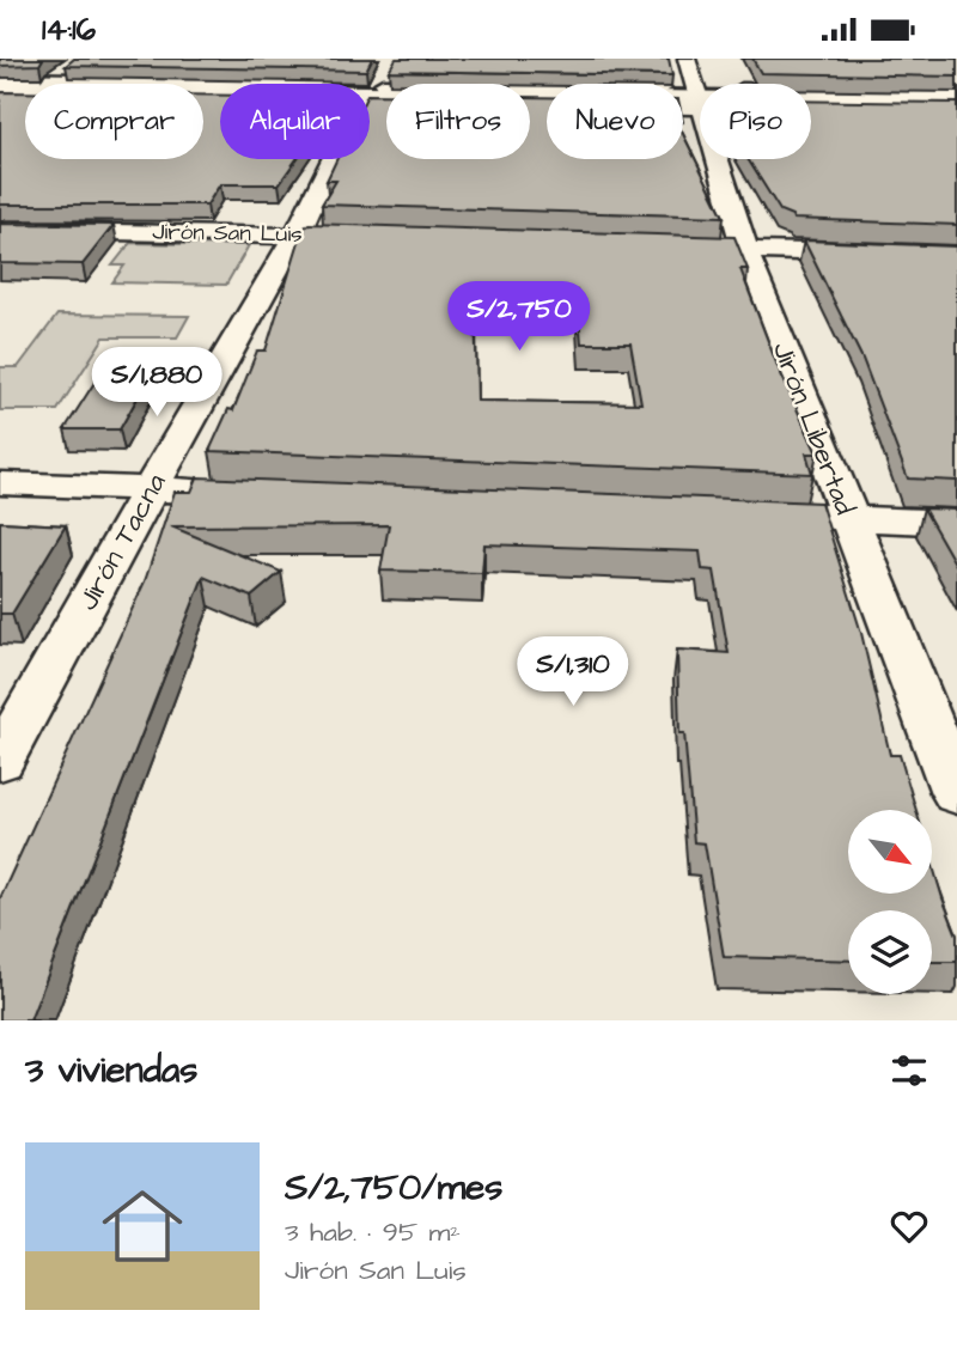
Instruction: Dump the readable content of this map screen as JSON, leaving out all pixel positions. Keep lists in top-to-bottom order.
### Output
{
  "streets": {
    "street": ["Jirón San Luis", "Jirón Libertad", "Jirón Tacna"]
  },
  "crossings": [
    ["Jirón San Luis", "Jirón Tacna"]
  ],
  "north": "bottom right",
  "page": {
    "status": "14:16",
    "chip": [
      "Comprar",
      "Alquilar",
      "Filtros",
      "Nuevo",
      "Piso"
    ],
    "price": ["S/2,750", "S/1,880", "S/1,310"],
    "heading": "3 viviendas",
    "list": [
      {
        "name": "S/2,750/mes",
        "note": "3 hab. · 95 m² · Jirón San Luis"
      }
    ]
  }
}
